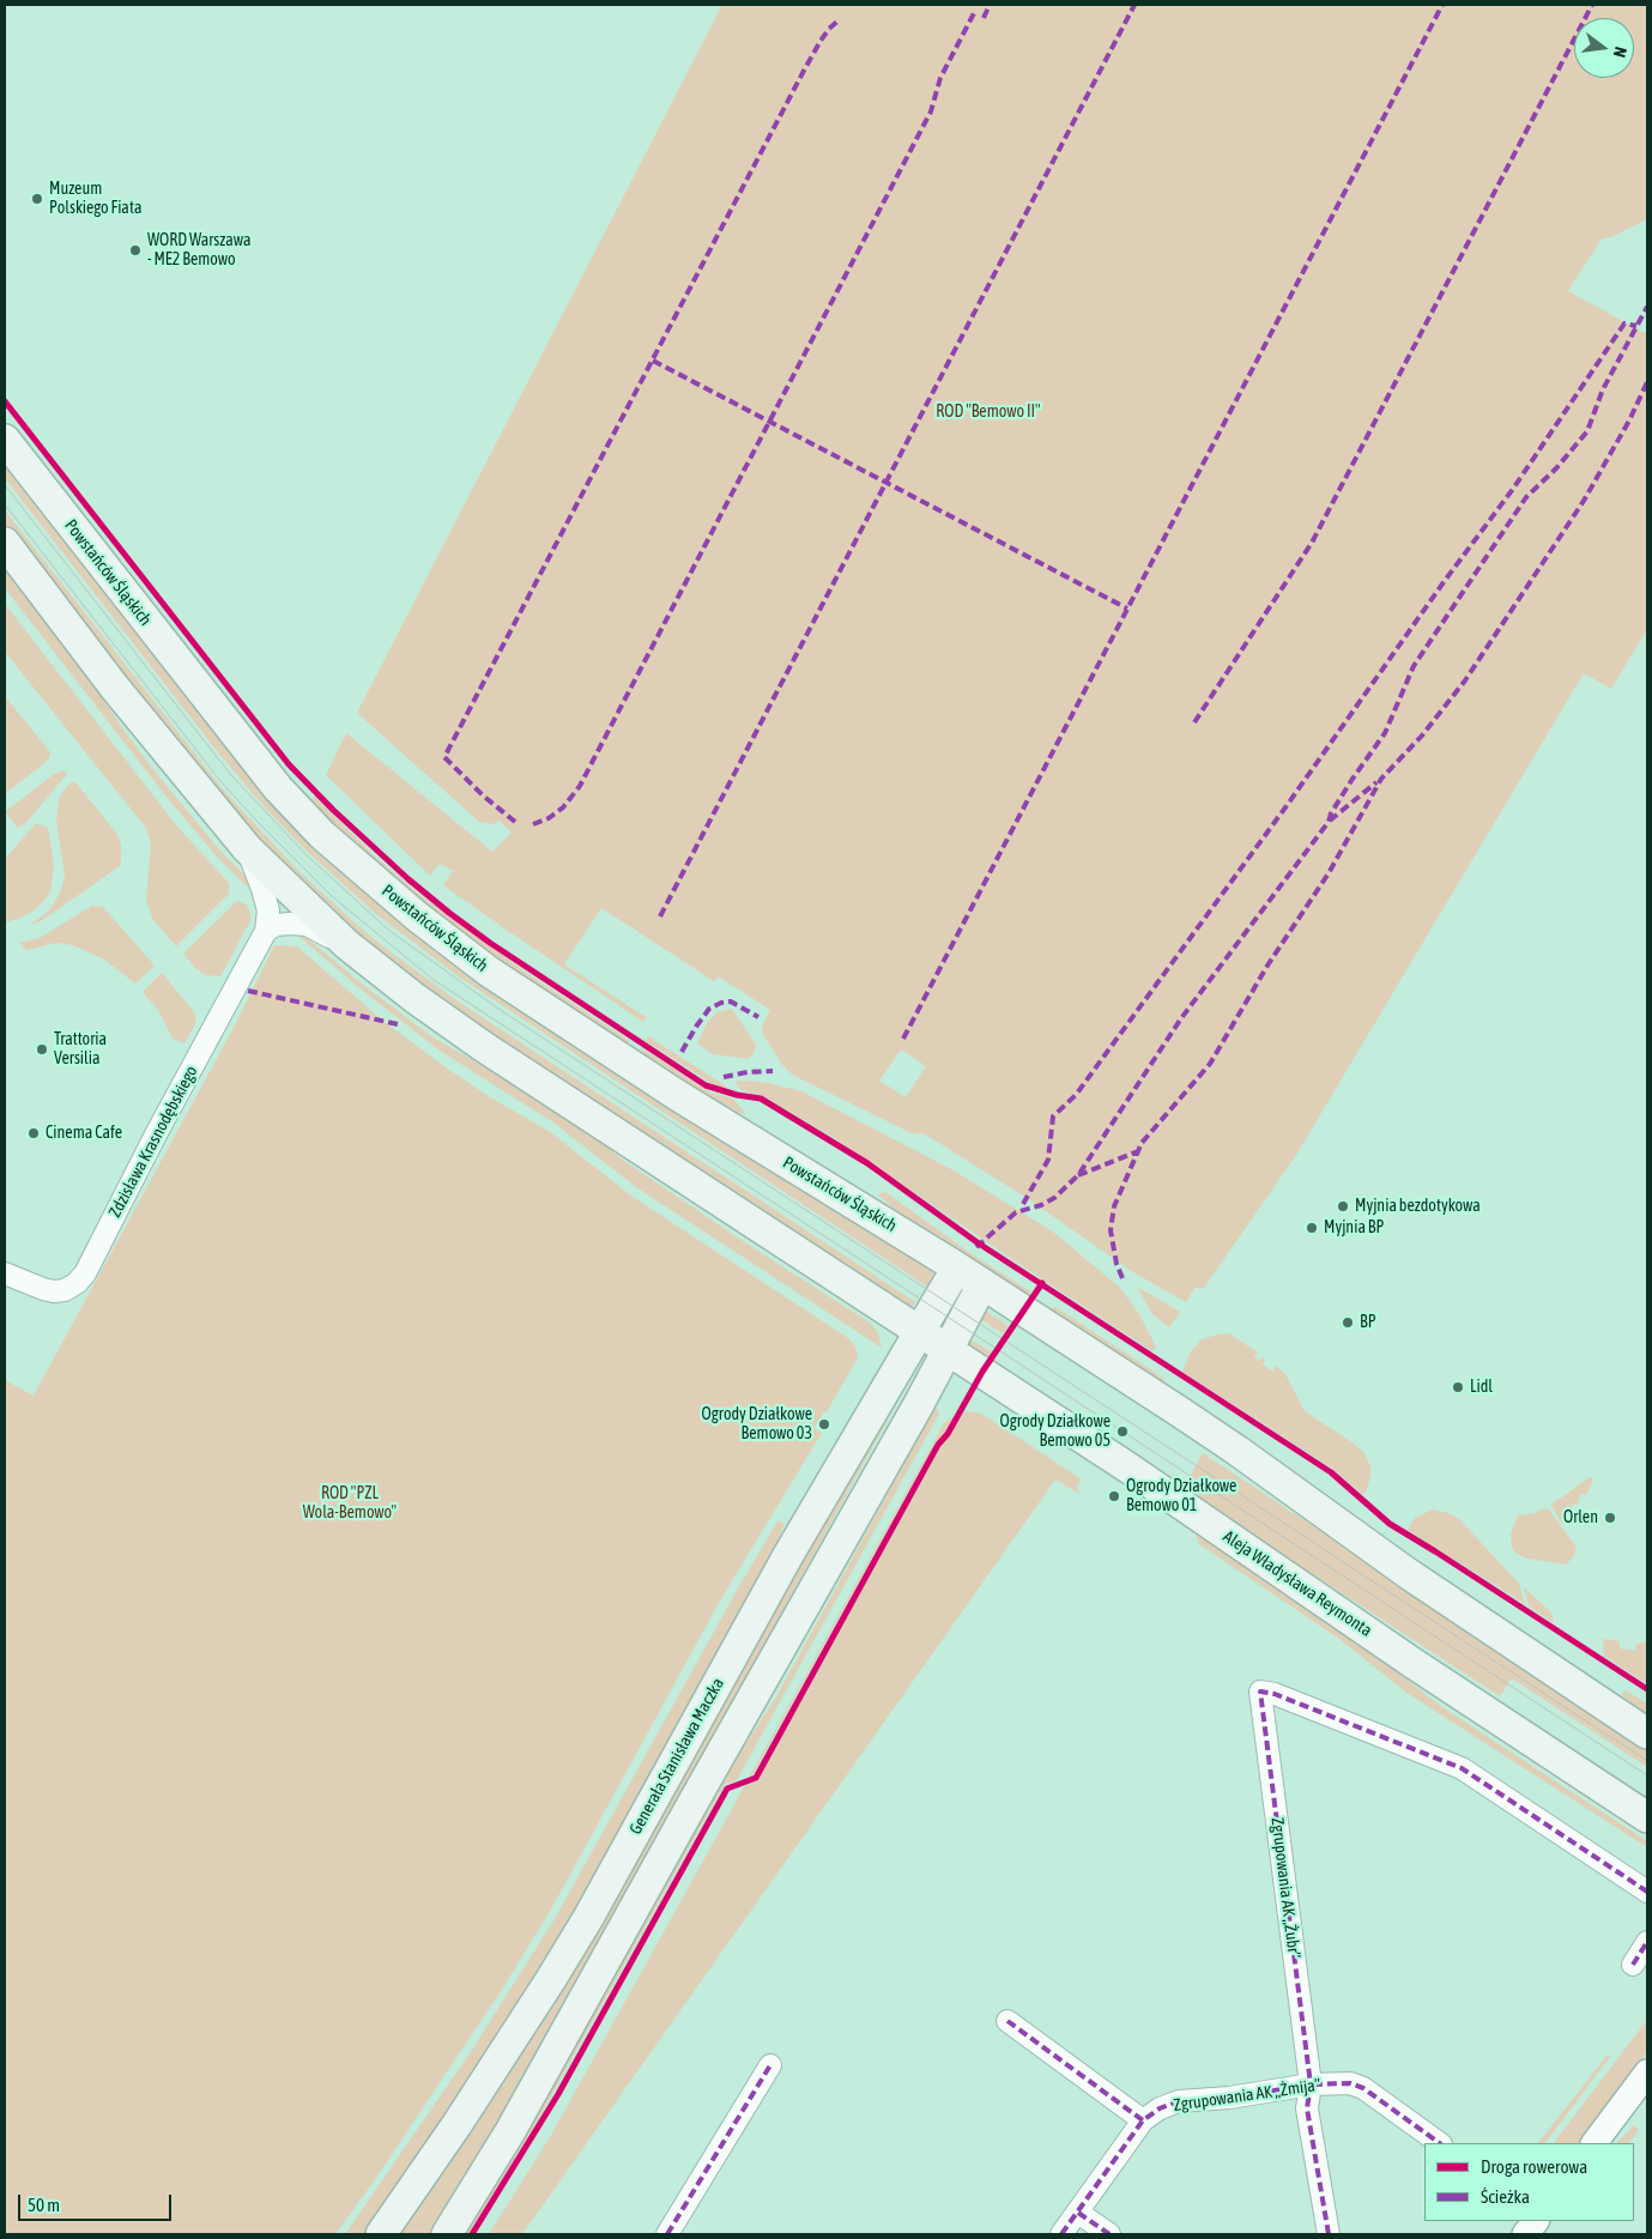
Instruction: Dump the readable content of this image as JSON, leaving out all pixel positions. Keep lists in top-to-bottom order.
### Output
{
  "streets": {
    "main road": ["Powstańców Śląskich", "Aleja Władysława Reymonta", "Generała Stanisława Maczka"],
    "street": ["Zdzisława Krasnodębskiego", "Zgrupowania AK „Żubr”", "Zgrupowania AK „Żmija”"]
  },
  "crossings": [
    ["Powstańców Śląskich", "Generała Stanisława Maczka"],
    ["Zgrupowania AK „Żubr”", "Zgrupowania AK „Żmija”"]
  ],
  "parks": ["ROD \"Bemowo II\"", "ROD \"PZL Wola-Bemowo\""],
  "places": [
    "Muzeum Polskiego Fiata",
    "WORD Warszawa - ME2 Bemowo",
    "Trattoria Versilia",
    "Cinema Cafe",
    "Myjnia bezdotykowa",
    "Myjnia BP",
    "BP",
    "Lidl",
    "Ogrody Działkowe Bemowo 03",
    "Ogrody Działkowe Bemowo 05",
    "Ogrody Działkowe Bemowo 01",
    "Orlen"
  ],
  "legend": ["Droga rowerowa", "Ścieżka"],
  "scale_bar": "50 m",
  "north": "right"
}
